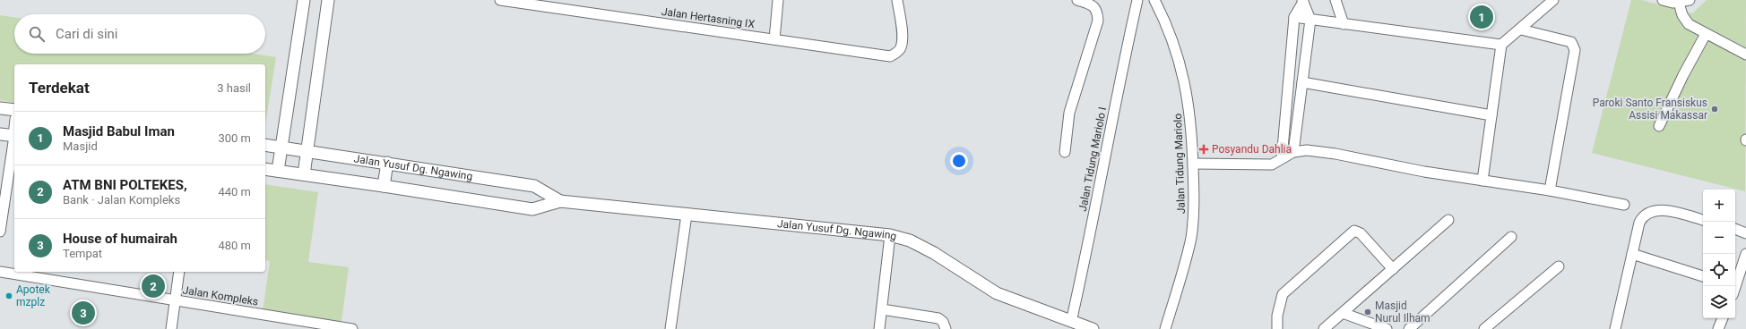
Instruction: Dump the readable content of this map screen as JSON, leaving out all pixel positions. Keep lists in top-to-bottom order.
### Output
{
  "streets": {
    "street": [
      "Jalan Hertasning IX",
      "Jalan Tidung Mariolo I",
      "Jalan Tidung Mariolo",
      "Jalan Yusuf Dg. Ngawing",
      "Jalan Kompleks"
    ]
  },
  "crossings": [
    ["Jalan Tidung Mariolo I", "Jalan Yusuf Dg. Ngawing"]
  ],
  "places": {
    "other": ["Paroki Santo Fransiskus Assisi Makassar", "Apotek mzplz", "Masjid Nurul Ilham"],
    "health": ["Posyandu Dahlia"]
  },
  "page": {
    "pins": ["1", "2", "3"],
    "search": "Cari di sini",
    "heading": ["Terdekat", "3 hasil"],
    "list": [
      {
        "mark": "1",
        "name": "Masjid Babul Iman",
        "note": "Masjid",
        "value": "300 m"
      },
      {
        "mark": "2",
        "name": "ATM BNI POLTEKES,",
        "note": "Bank · Jalan Kompleks",
        "value": "440 m"
      },
      {
        "mark": "3",
        "name": "House of humairah",
        "note": "Tempat",
        "value": "480 m"
      }
    ],
    "map_buttons": ["+", "−"]
  }
}
